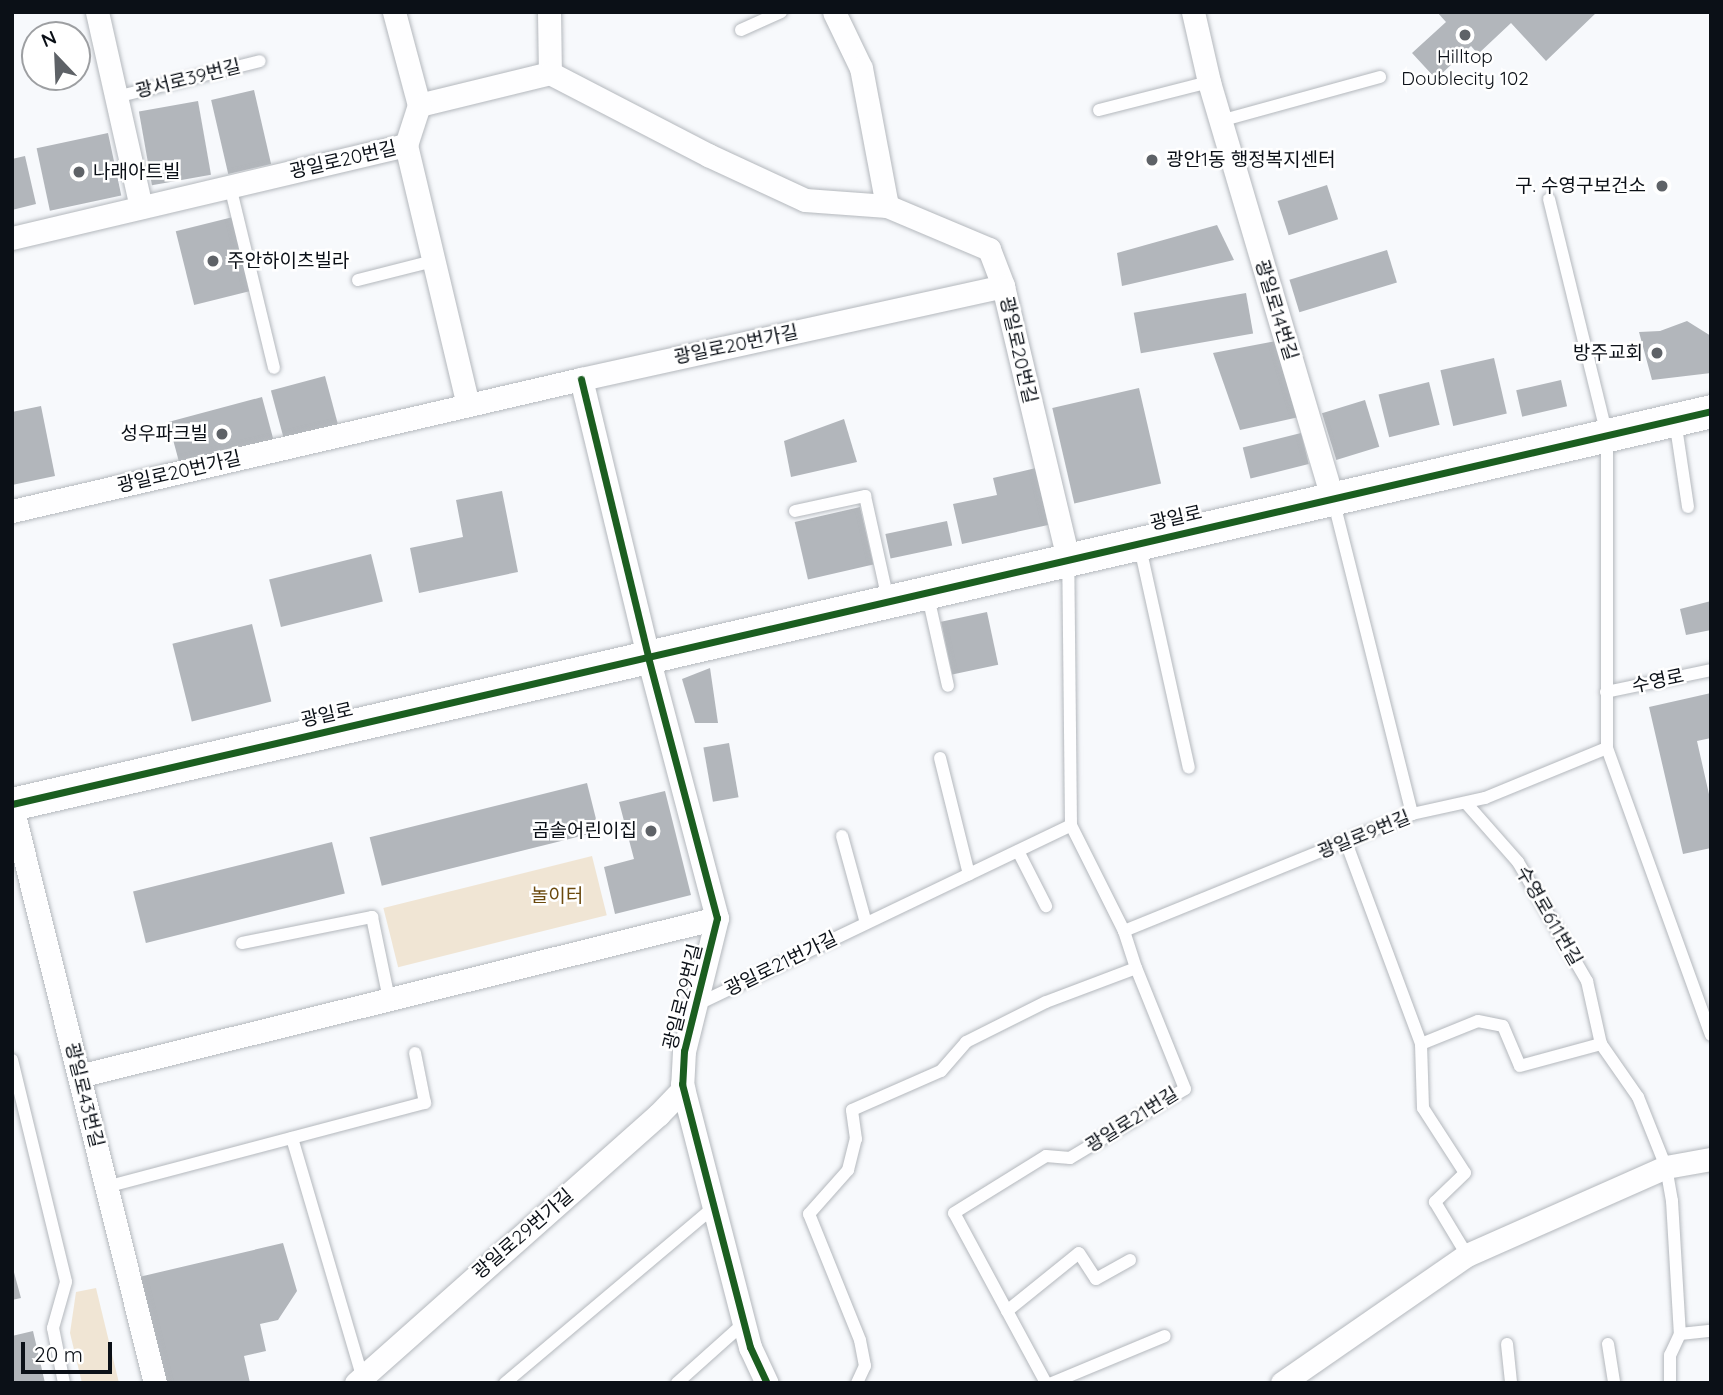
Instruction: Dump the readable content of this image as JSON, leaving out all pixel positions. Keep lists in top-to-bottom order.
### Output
{
  "streets": {
    "street": [
      "광서로39번길",
      "광일로20번길",
      "광일로14번길",
      "광일로20번가길",
      "광일로",
      "광일로29번길",
      "광일로43번길",
      "광일로29번가길"
    ],
    "lane": [
      "수영로",
      "광일로9번길",
      "수영로611번길",
      "광일로21번가길",
      "광일로21번길"
    ]
  },
  "crossings": [
    ["광서로39번길", "광일로20번길"],
    ["광일로20번길", "광일로20번가길"],
    ["광일로20번길", "광일로"],
    ["광일로20번길", "광일로21번길"],
    ["광일로14번길", "광일로"],
    ["광일로", "광일로29번길"],
    ["광일로", "광일로43번길"],
    ["광일로", "광일로21번길"],
    ["광일로9번길", "수영로611번길"],
    ["광일로9번길", "광일로21번길"],
    ["광일로21번가길", "광일로29번길"],
    ["광일로21번가길", "광일로21번길"],
    ["광일로29번길", "광일로43번길"],
    ["광일로29번길", "광일로29번가길"]
  ],
  "parks": ["놀이터"],
  "places": [
    "Hilltop Doublecity 102",
    "광안1동 행정복지센터",
    "나래아트빌",
    "구. 수영구보건소",
    "주안하이츠빌라",
    "방주교회",
    "성우파크빌",
    "곰솔어린이집"
  ],
  "scale_bar": "20 m",
  "north": "top left"
}
